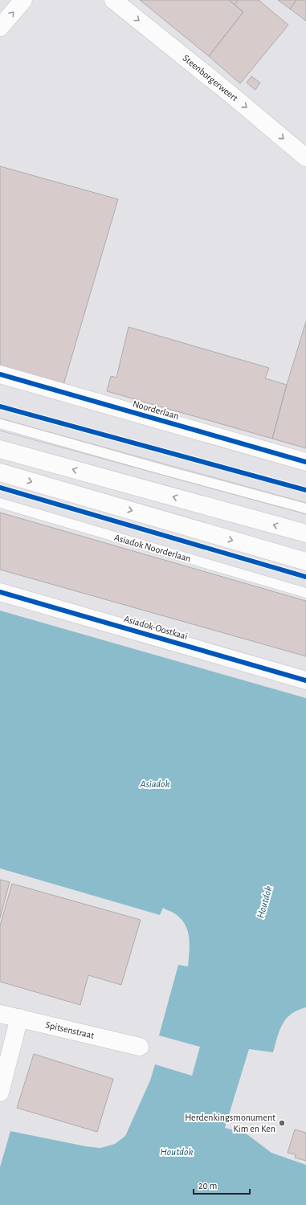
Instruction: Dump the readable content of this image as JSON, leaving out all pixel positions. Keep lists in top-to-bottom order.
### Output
{
  "streets": {
    "street": [
      "Steenborgerweert",
      "Noorderlaan",
      "Asiadok-Oostkaai",
      "Spitsenstraat"
    ],
    "lane": ["Asiadok Noorderlaan"]
  },
  "one_way": ["Steenborgerweert"],
  "water": ["Asiadok", "Houtdok"],
  "places": ["Herdenkingsmonument Kim en Ken"],
  "scale_bar": "20 m"
}
